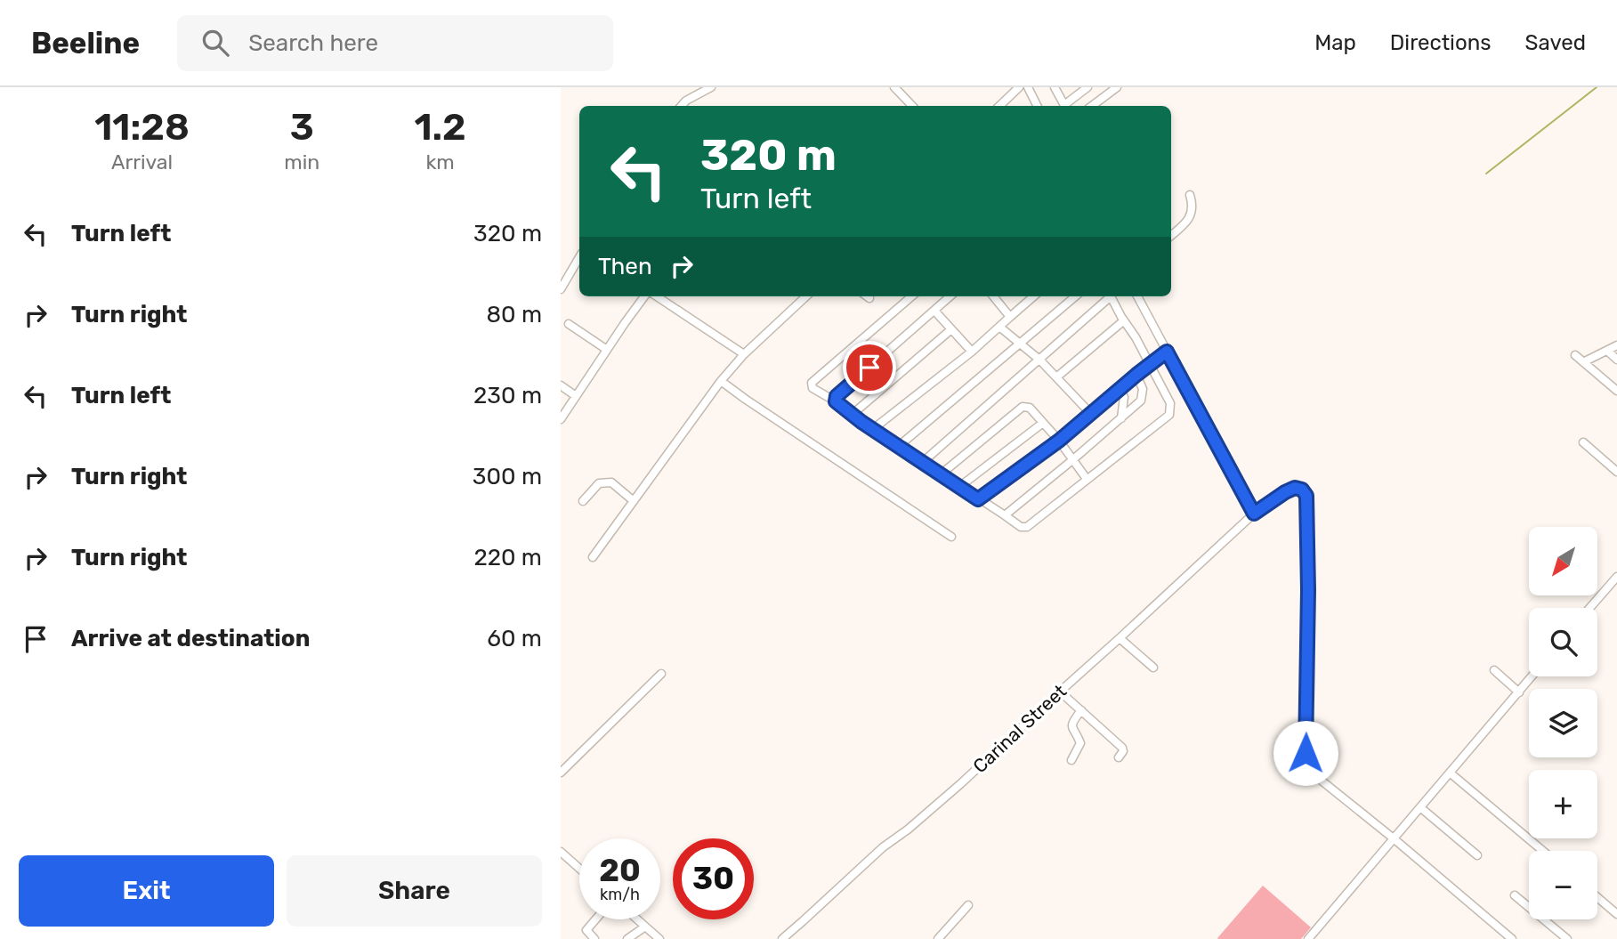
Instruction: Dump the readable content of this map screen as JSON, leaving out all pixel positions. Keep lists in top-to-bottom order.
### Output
{
  "streets": {
    "street": ["Carinal Street"]
  },
  "north": "bottom left",
  "page": {
    "header": "Beeline",
    "search": "Search here",
    "nav": ["Map", "Directions", "Saved"],
    "eta": [
      "11:28",
      "Arrival",
      "3",
      "min",
      "1.2",
      "km"
    ],
    "turn": ["320 m", "Turn left"],
    "list": [
      {
        "name": "Turn left",
        "value": "320 m"
      },
      {
        "name": "Turn right",
        "value": "80 m"
      },
      {
        "name": "Turn left",
        "value": "230 m"
      },
      {
        "name": "Turn right",
        "value": "300 m"
      },
      {
        "name": "Turn right",
        "value": "220 m"
      },
      {
        "name": "Arrive at destination",
        "value": "60 m"
      }
    ],
    "then": "Then",
    "map_buttons": ["+", "−"],
    "speed": "20 km/h",
    "limit": "30",
    "buttons": ["Exit", "Share"]
  }
}
